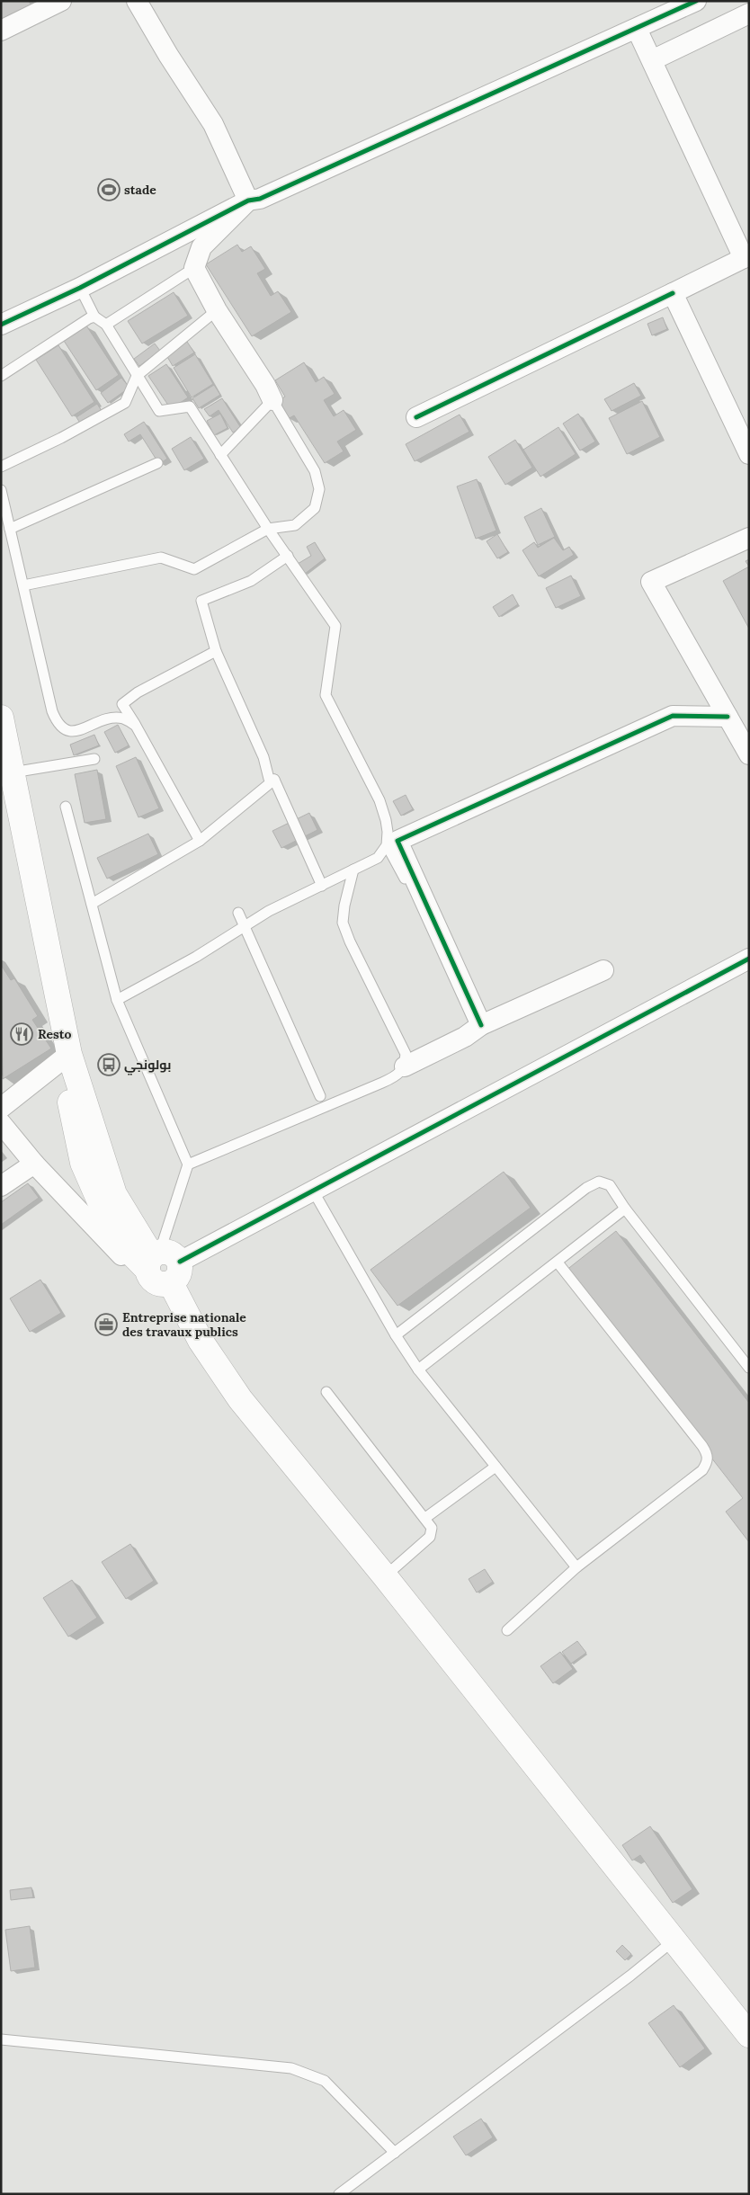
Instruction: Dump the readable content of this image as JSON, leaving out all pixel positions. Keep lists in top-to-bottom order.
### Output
{
  "places": {
    "sports": ["stade"],
    "restaurant": ["Resto"],
    "bus stop": ["بولونجي"],
    "office": ["Entreprise nationale des travaux publics"]
  }
}
